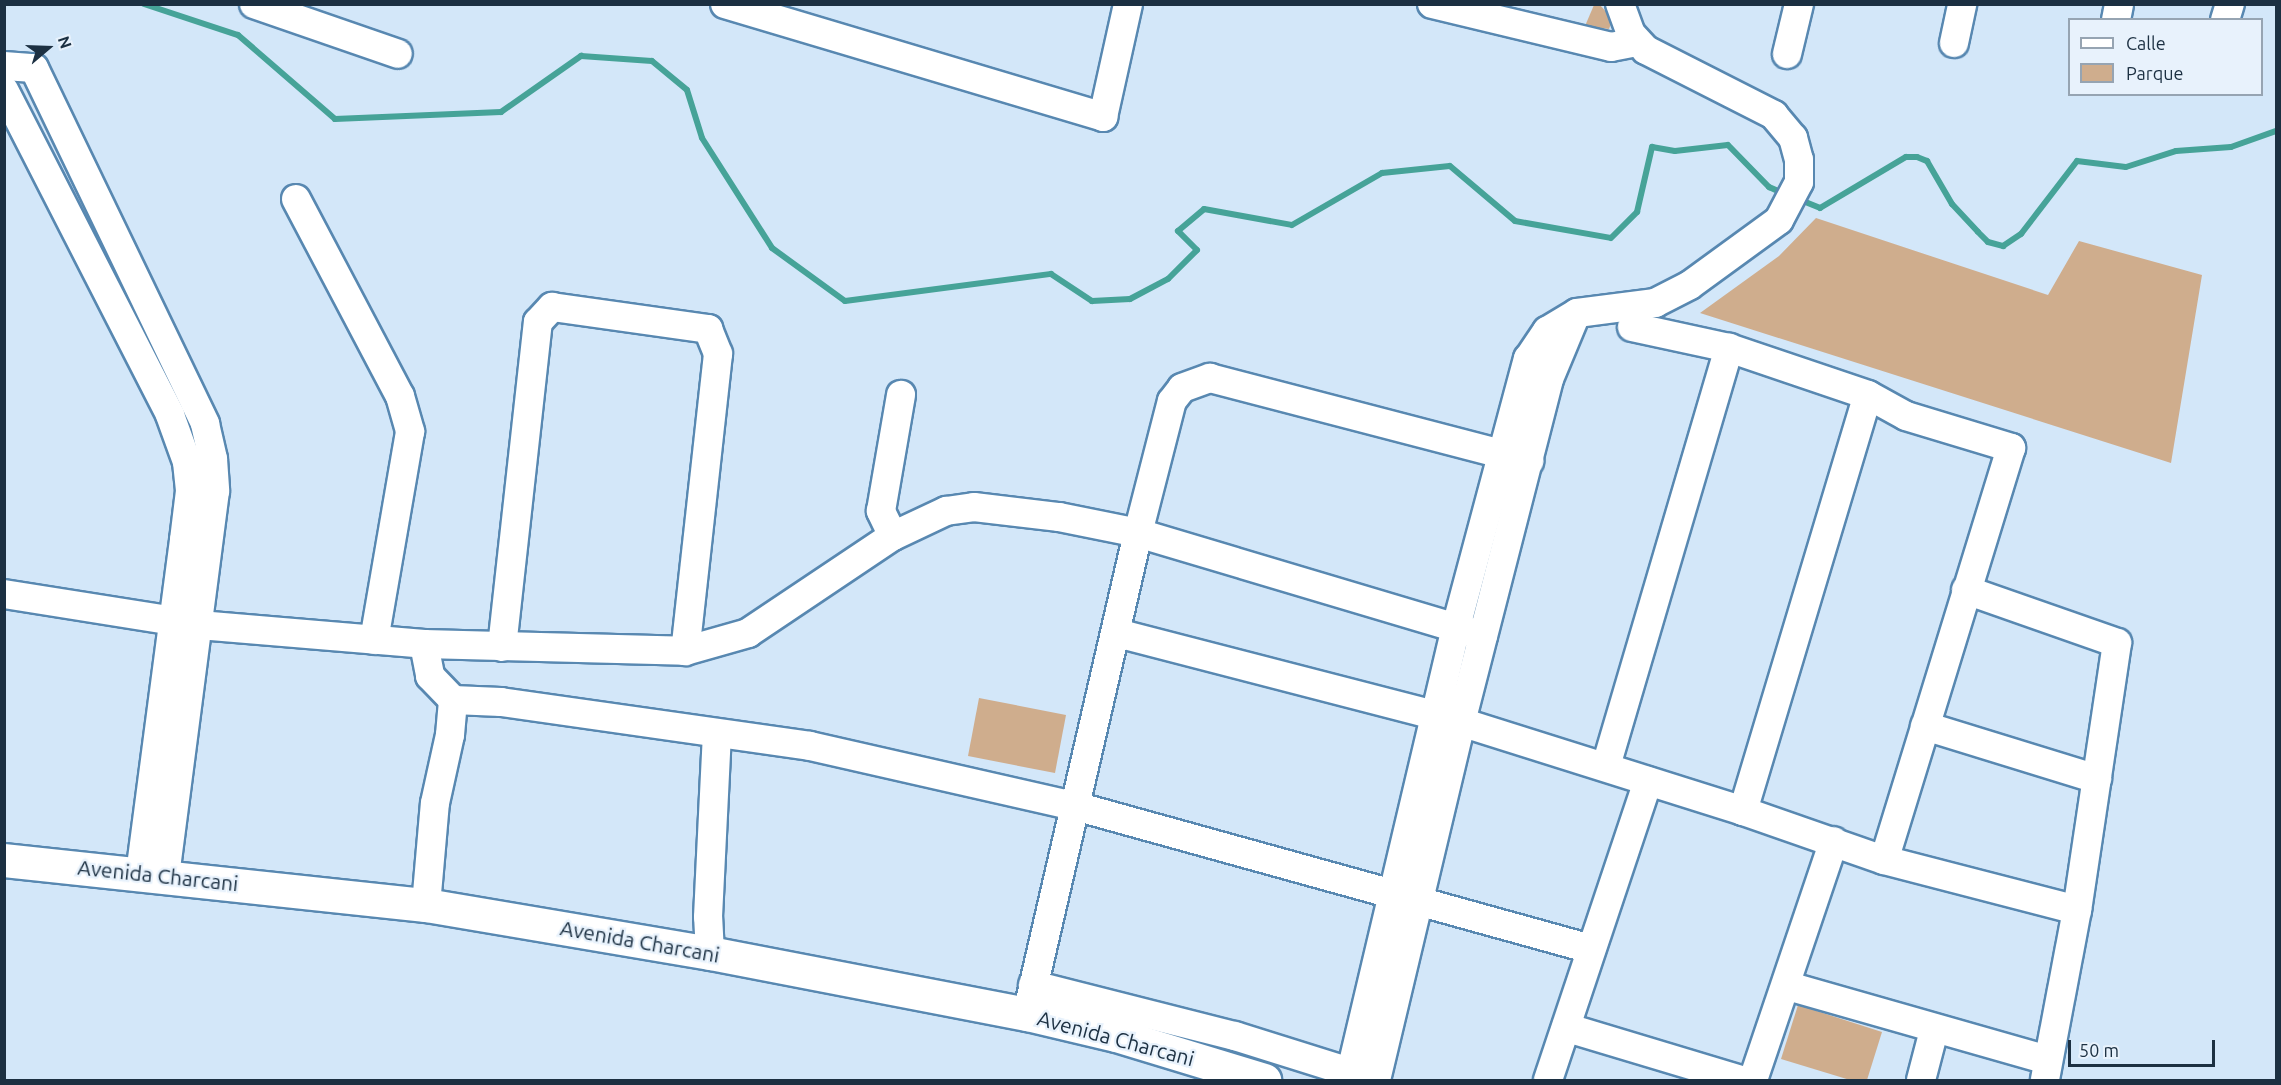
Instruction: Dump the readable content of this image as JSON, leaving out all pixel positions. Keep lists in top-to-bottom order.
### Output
{
  "streets": {
    "main road": ["Avenida Charcani"]
  },
  "legend": ["Calle", "Parque"],
  "scale_bar": "50 m",
  "north": "right"
}
